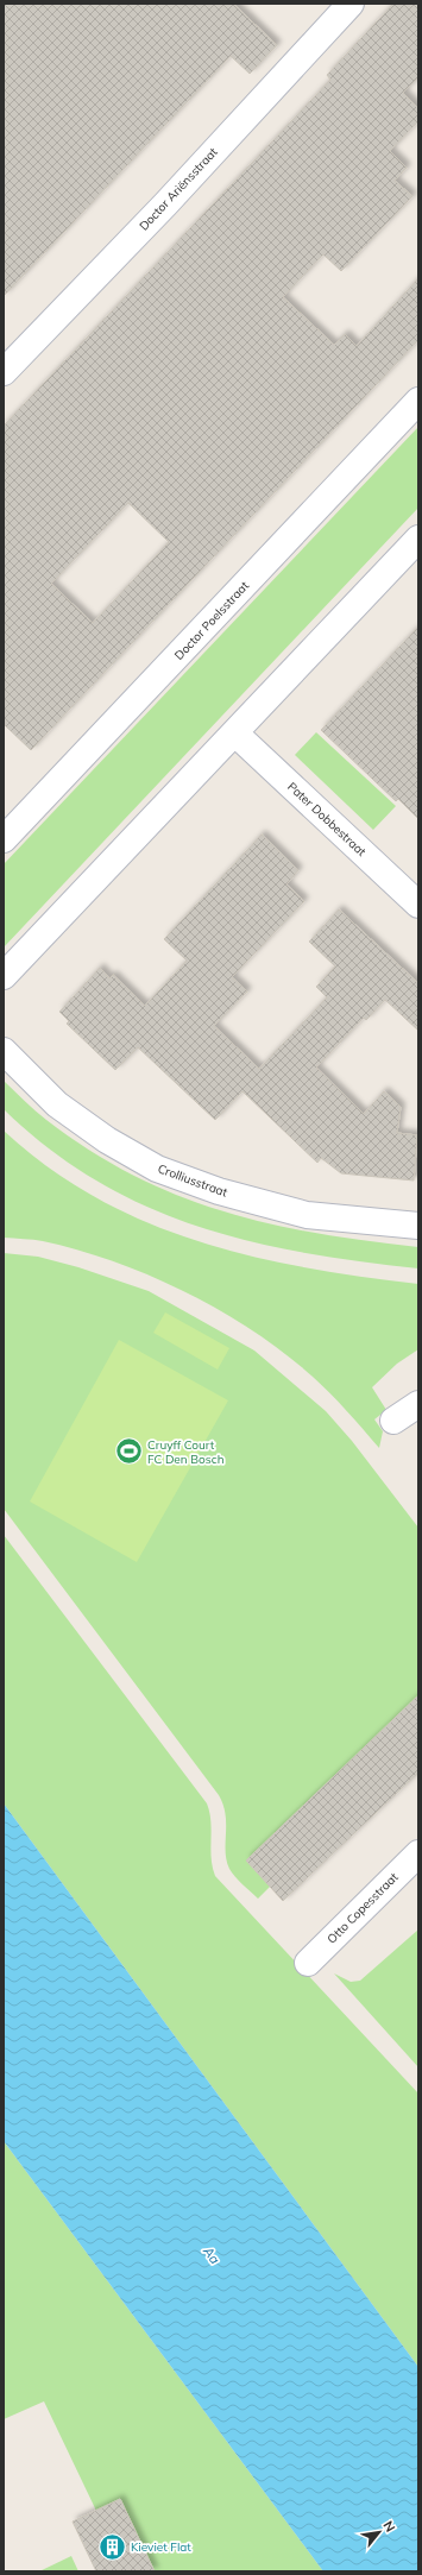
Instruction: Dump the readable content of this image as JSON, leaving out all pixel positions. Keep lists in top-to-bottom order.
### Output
{
  "streets": {
    "street": [
      "Doctor Ariënsstraat",
      "Doctor Poelsstraat",
      "Pater Dobbestraat",
      "Crolliusstraat",
      "Otto Copesstraat"
    ]
  },
  "water": ["Aa"],
  "places": {
    "sports": ["Cruyff Court FC Den Bosch"],
    "building": ["Kieviet Flat"]
  },
  "north": "top right"
}
